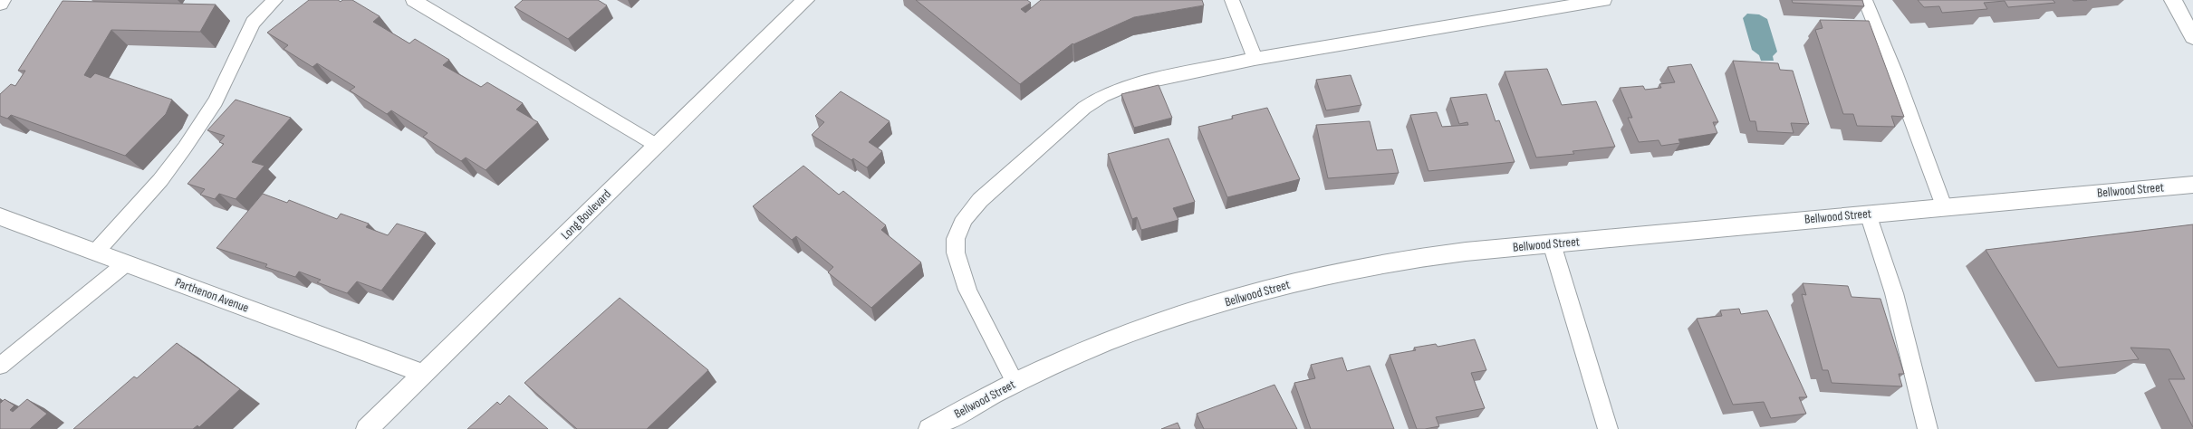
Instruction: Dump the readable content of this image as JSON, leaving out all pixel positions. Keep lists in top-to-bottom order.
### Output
{
  "streets": {
    "street": ["Bellwood Street", "Long Boulevard", "Parthenon Avenue"]
  },
  "crossings": [
    ["Long Boulevard", "Parthenon Avenue"]
  ]
}
